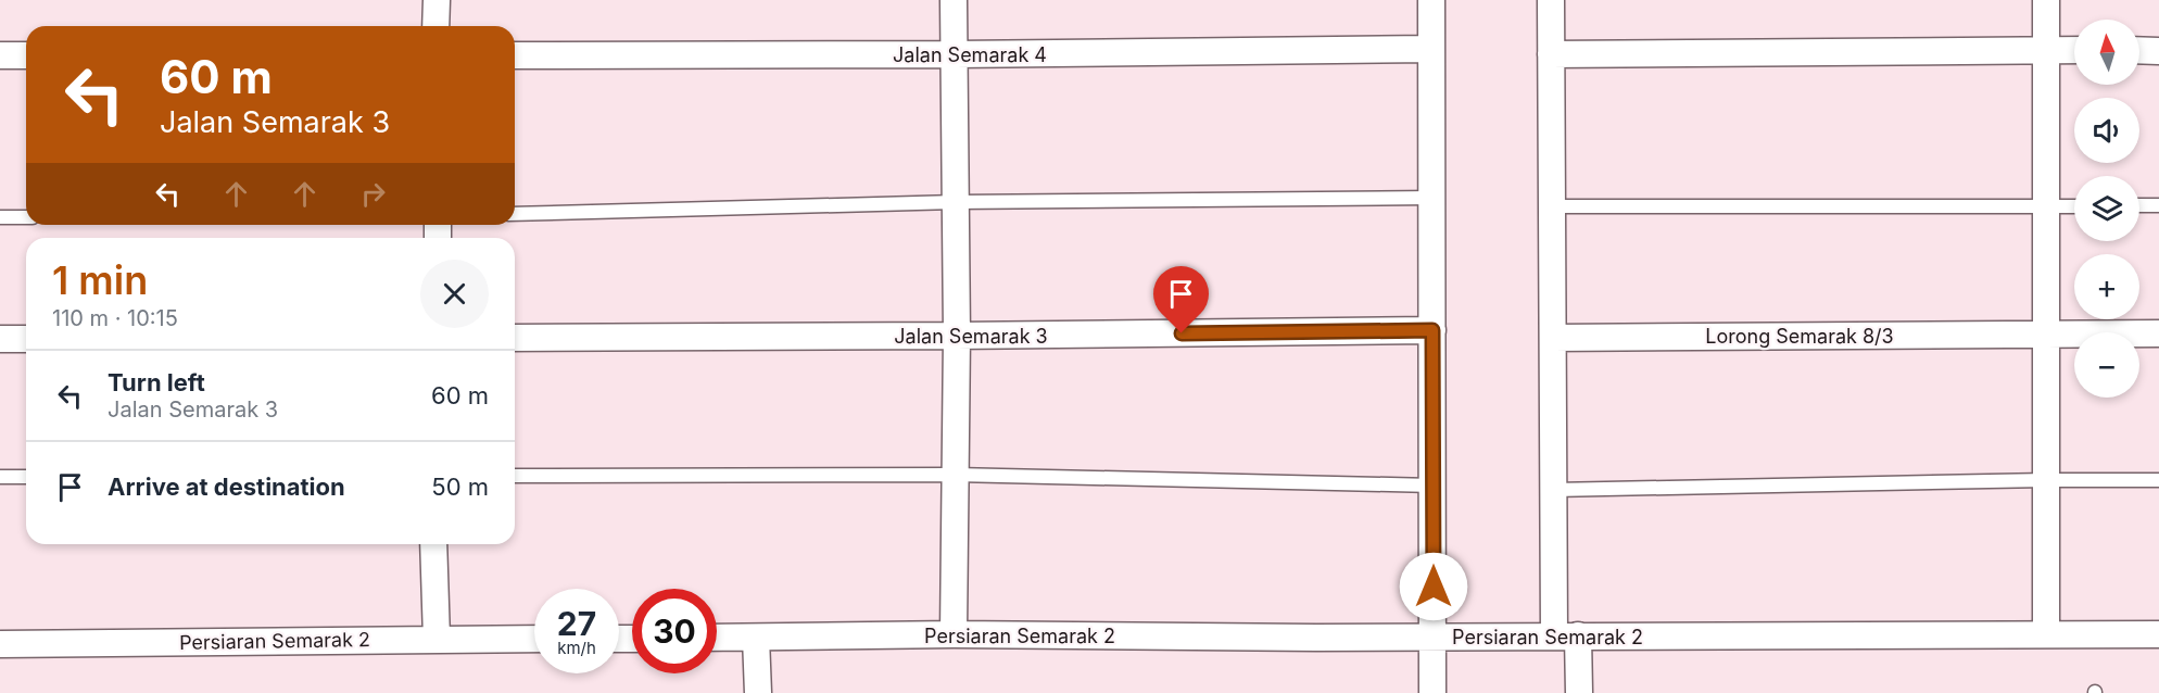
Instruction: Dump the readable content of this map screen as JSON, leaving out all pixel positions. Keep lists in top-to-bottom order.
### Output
{
  "streets": {
    "street": [
      "Jalan Semarak 4",
      "Jalan Semarak 3",
      "Lorong Semarak 8/3",
      "Persiaran Semarak 2"
    ]
  },
  "north": "top",
  "page": {
    "map_buttons": ["+", "−"],
    "turn": ["60 m", "Jalan Semarak 3"],
    "heading": ["1 min", "110 m · 10:15"],
    "list": [
      {
        "name": "Turn left",
        "note": "Jalan Semarak 3",
        "value": "60 m"
      },
      {
        "name": "Arrive at destination",
        "value": "50 m"
      }
    ],
    "speed": "27 km/h",
    "limit": "30"
  }
}
